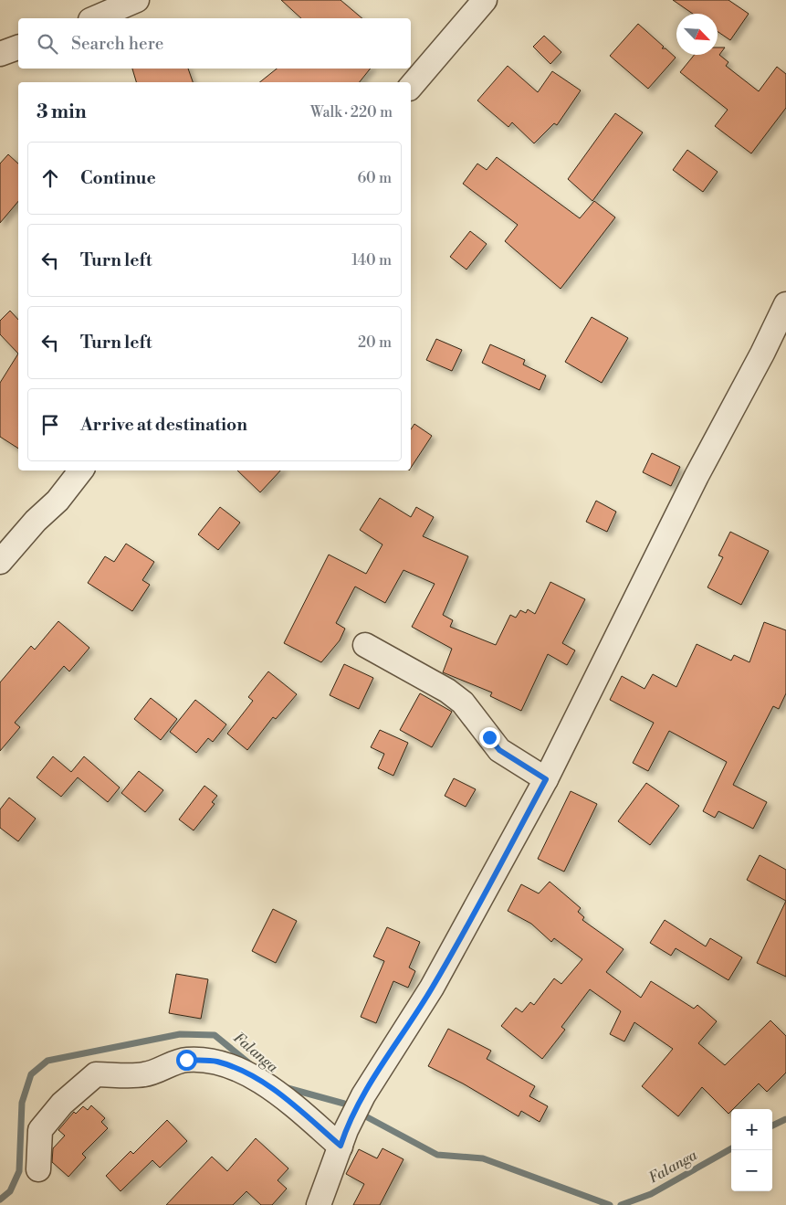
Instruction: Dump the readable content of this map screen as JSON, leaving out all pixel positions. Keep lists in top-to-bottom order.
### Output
{
  "water": ["Falanga"],
  "north": "bottom right",
  "page": {
    "search": "Search here",
    "heading": ["3 min", "Walk · 220 m"],
    "list": [
      ["Continue", "60 m"],
      ["Turn left", "140 m"],
      ["Turn left", "20 m"],
      "Arrive at destination"
    ],
    "map_buttons": ["+", "−"]
  }
}
